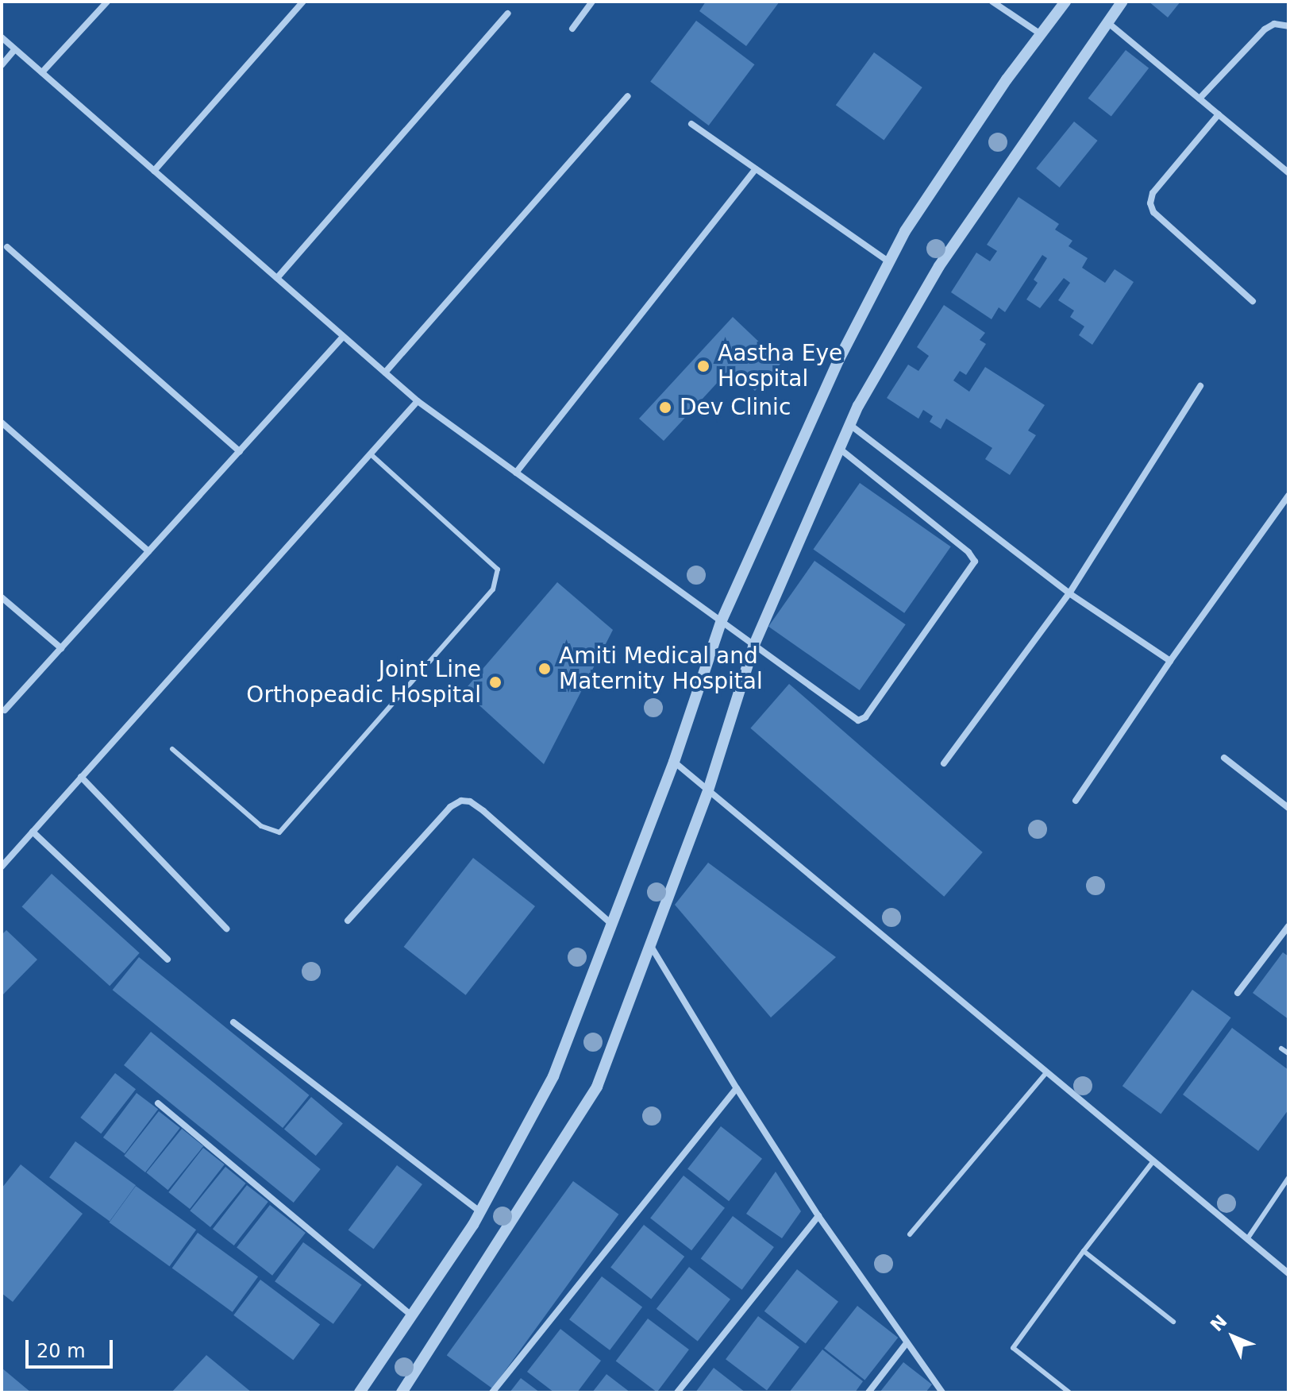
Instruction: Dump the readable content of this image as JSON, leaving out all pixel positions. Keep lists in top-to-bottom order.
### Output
{
  "places": [
    "Aastha Eye Hospital",
    "Dev Clinic",
    "Amiti Medical and Maternity Hospital",
    "Joint Line Orthopeadic Hospital"
  ],
  "scale_bar": "20 m",
  "north": "top left"
}
